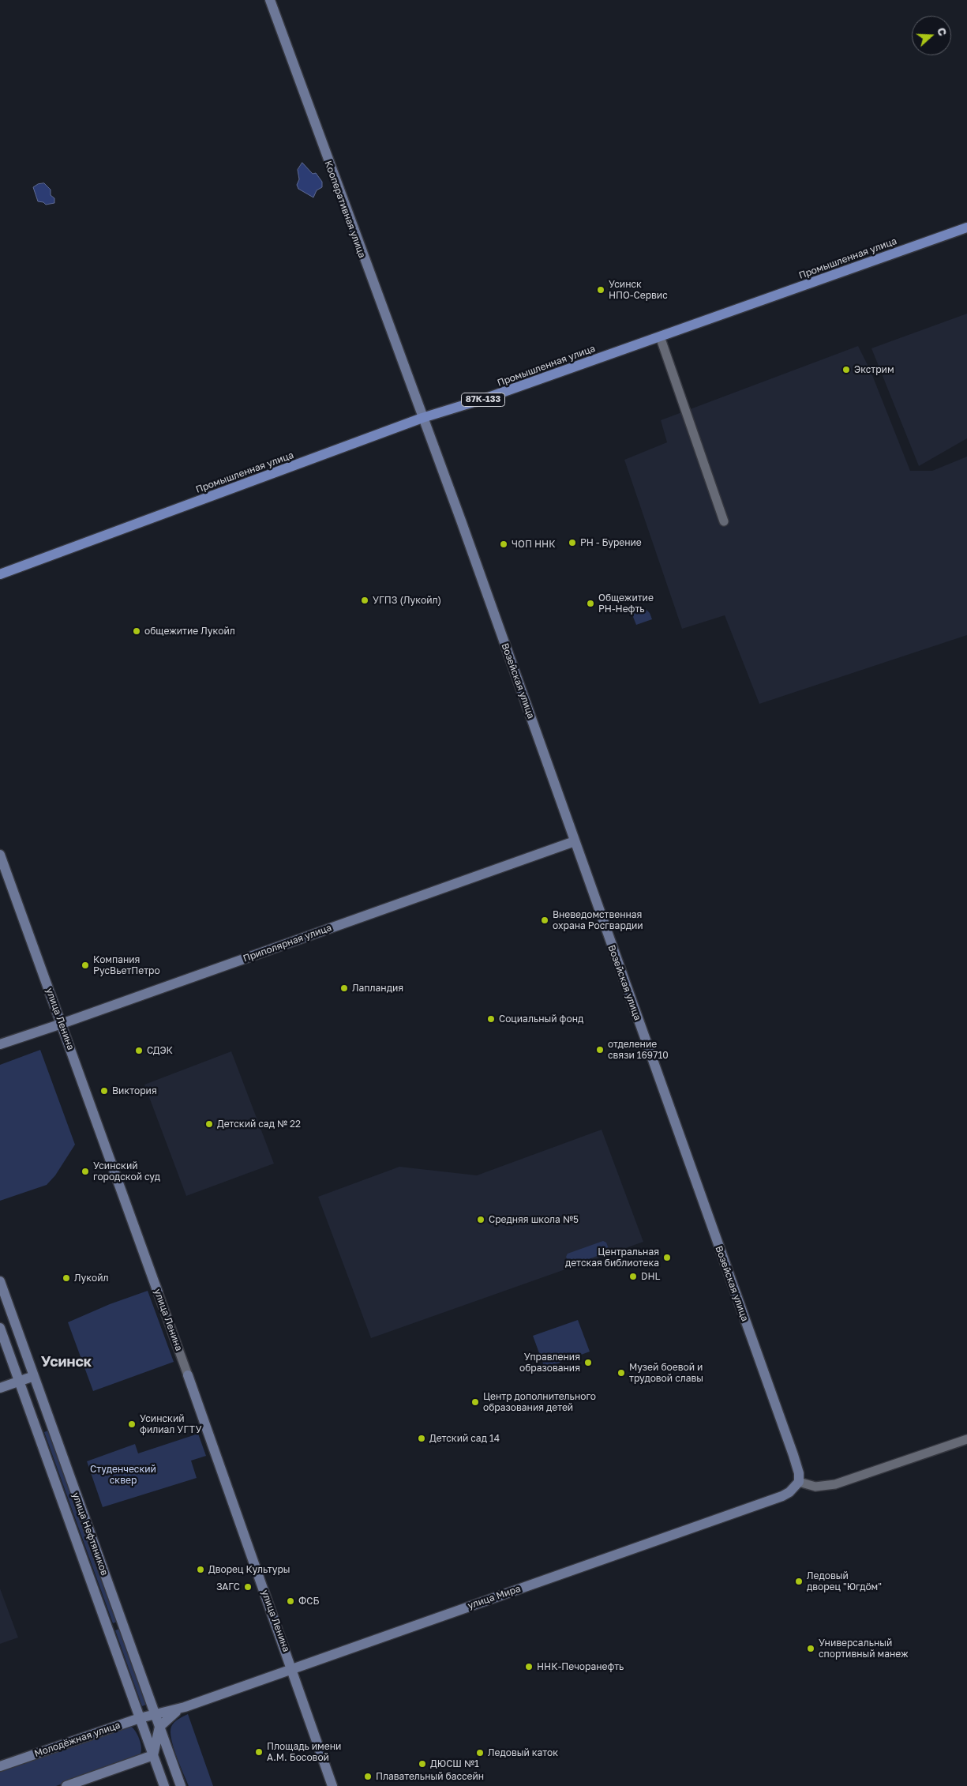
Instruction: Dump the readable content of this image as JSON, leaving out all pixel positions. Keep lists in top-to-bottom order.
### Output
{
  "streets": {
    "main road": [
      "Кооперативная улица",
      "Промышленная улица",
      "87К-133",
      "Возейская улица",
      "Приполярная улица",
      "улица Ленина",
      "улица Нефтяников",
      "улица Мира",
      "Молодёжная улица"
    ]
  },
  "crossings": [
    ["Кооперативная улица", "Промышленная улица"],
    ["Кооперативная улица", "Возейская улица"],
    ["Промышленная улица", "Возейская улица"],
    ["Возейская улица", "Приполярная улица"],
    ["Возейская улица", "улица Мира"],
    ["Приполярная улица", "улица Ленина"],
    ["улица Ленина", "улица Мира"],
    ["улица Нефтяников", "улица Мира"],
    ["улица Нефтяников", "Молодёжная улица"],
    ["улица Мира", "Молодёжная улица"]
  ],
  "districts": ["Усинск"],
  "parks": ["Студенческий сквер"],
  "places": [
    "Усинск НПО-Сервис",
    "Экстрим",
    "РН - Бурение",
    "ЧОП ННК",
    "УГПЗ (Лукойл)",
    "Общежитие РН-Нефть",
    "общежитие Лукойл",
    "Вневедомственная охрана Росгвардии",
    "Компания РусВьетПетро",
    "Лапландия",
    "Социальный фонд",
    "отделение связи 169710",
    "СДЭК",
    "Виктория",
    "Детский сад № 22",
    "Усинский городской суд",
    "Средняя школа №5",
    "Центральная детская библиотека",
    "DHL",
    "Лукойл",
    "Управления образования",
    "Музей боевой и трудовой славы",
    "Центр дополнительного образования детей",
    "Усинский филиал УГТУ",
    "Детский сад 14",
    "Дворец Культуры",
    "Ледовый дворец \"Югдӧм\"",
    "ЗАГС",
    "ФСБ",
    "Универсальный спортивный манеж",
    "ННК-Печоранефть",
    "Площадь имени А.М. Босовой",
    "Ледовый каток",
    "ДЮСШ №1",
    "Плавательный бассейн"
  ],
  "north": "right"
}
